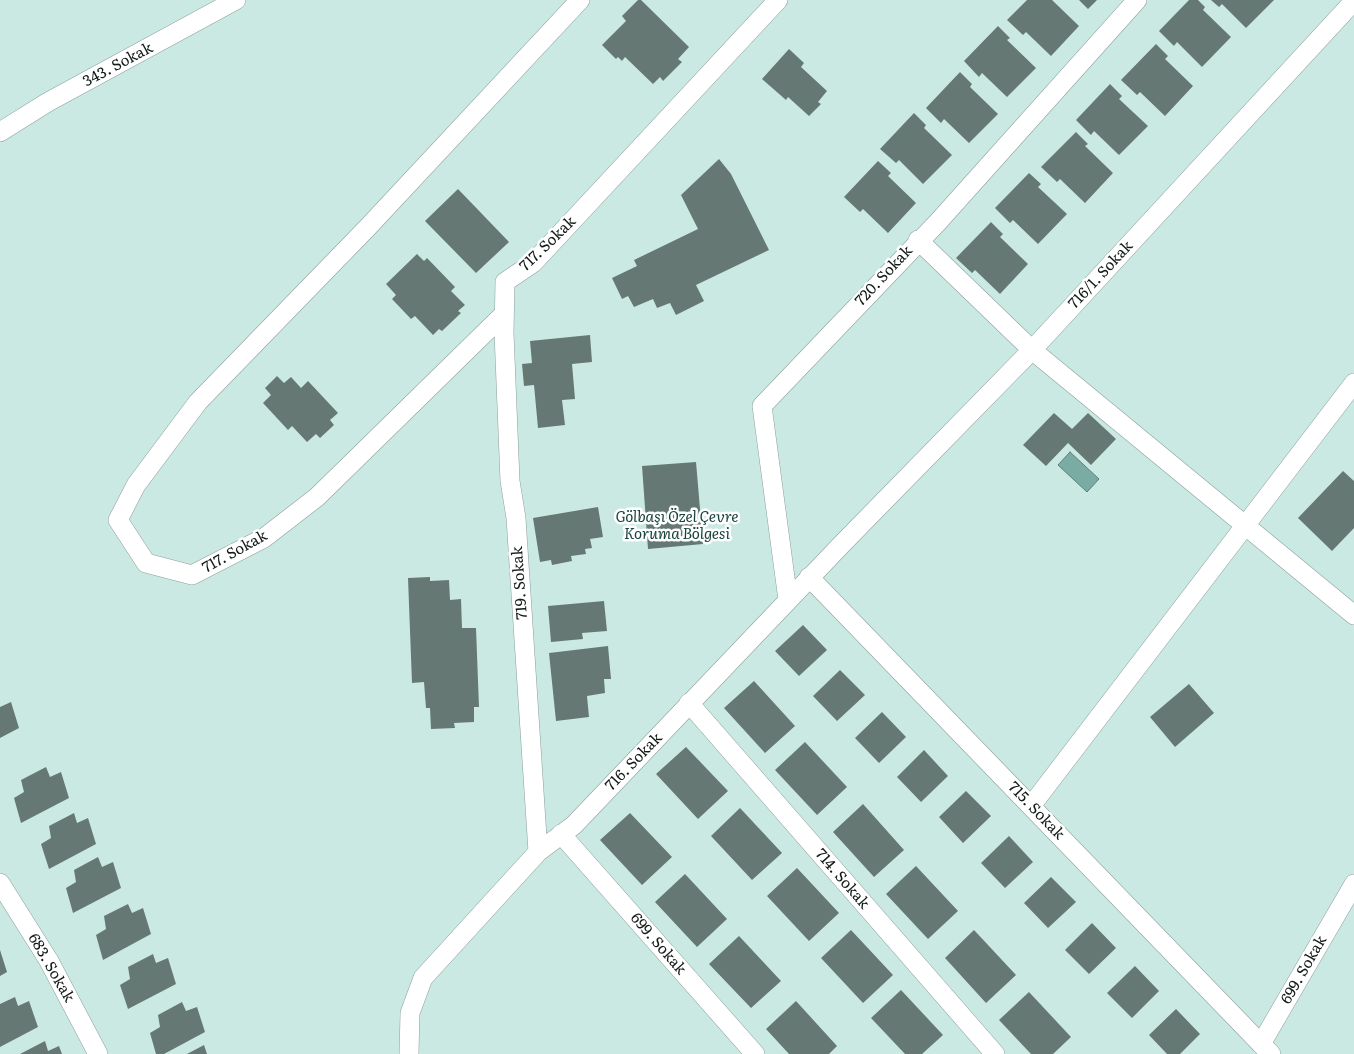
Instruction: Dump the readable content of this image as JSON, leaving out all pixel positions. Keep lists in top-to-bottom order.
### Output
{
  "streets": {
    "street": [
      "343. Sokak",
      "717. Sokak",
      "716/1. Sokak",
      "720. Sokak",
      "719. Sokak",
      "716. Sokak",
      "715. Sokak",
      "714. Sokak",
      "699. Sokak",
      "683. Sokak"
    ]
  },
  "crossings": [
    ["717. Sokak", "719. Sokak"],
    ["716/1. Sokak", "716. Sokak"],
    ["720. Sokak", "716. Sokak"],
    ["719. Sokak", "716. Sokak"],
    ["716. Sokak", "715. Sokak"],
    ["716. Sokak", "714. Sokak"],
    ["716. Sokak", "699. Sokak"],
    ["715. Sokak", "699. Sokak"]
  ],
  "parks": ["Gölbaşı Özel Çevre Koruma Bölgesi"]
}
